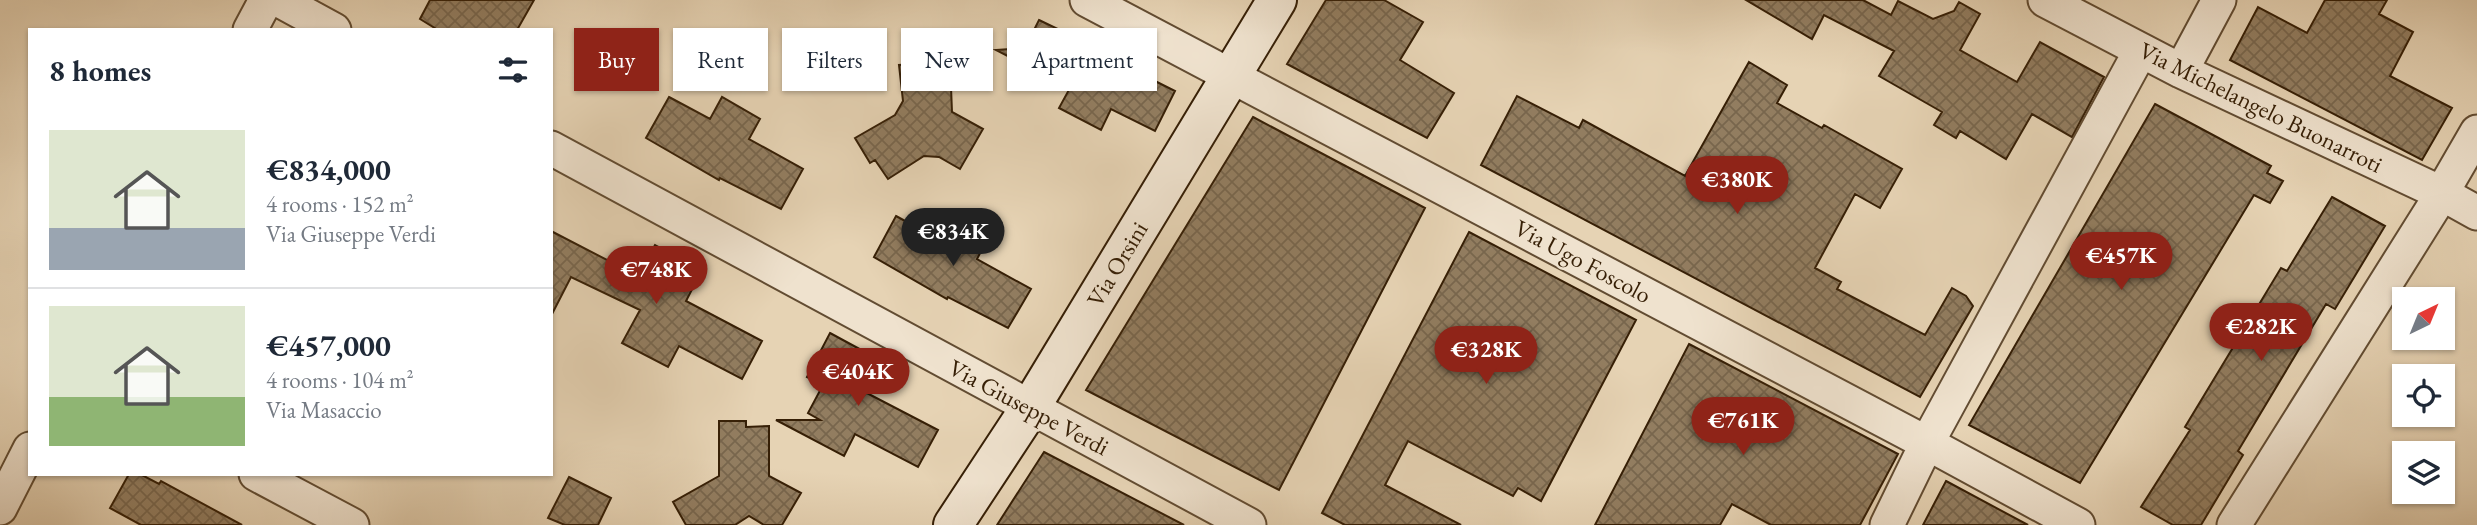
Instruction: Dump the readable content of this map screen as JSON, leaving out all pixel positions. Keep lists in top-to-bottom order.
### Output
{
  "streets": {
    "main road": ["Via Orsini"],
    "street": ["Via Michelangelo Buonarroti", "Via Ugo Foscolo", "Via Giuseppe Verdi"]
  },
  "crossings": [
    ["Via Ugo Foscolo", "Via Orsini"],
    ["Via Orsini", "Via Giuseppe Verdi"]
  ],
  "north": "top right",
  "page": {
    "chip": [
      "Buy",
      "Rent",
      "Filters",
      "New",
      "Apartment"
    ],
    "heading": "8 homes",
    "list": [
      {
        "name": "€834,000",
        "note": "4 rooms · 152 m² · Via Giuseppe Verdi"
      },
      {
        "name": "€457,000",
        "note": "4 rooms · 104 m² · Via Masaccio"
      }
    ],
    "price": [
      "€380K",
      "€834K",
      "€457K",
      "€748K",
      "€282K",
      "€328K",
      "€404K",
      "€761K"
    ]
  }
}
